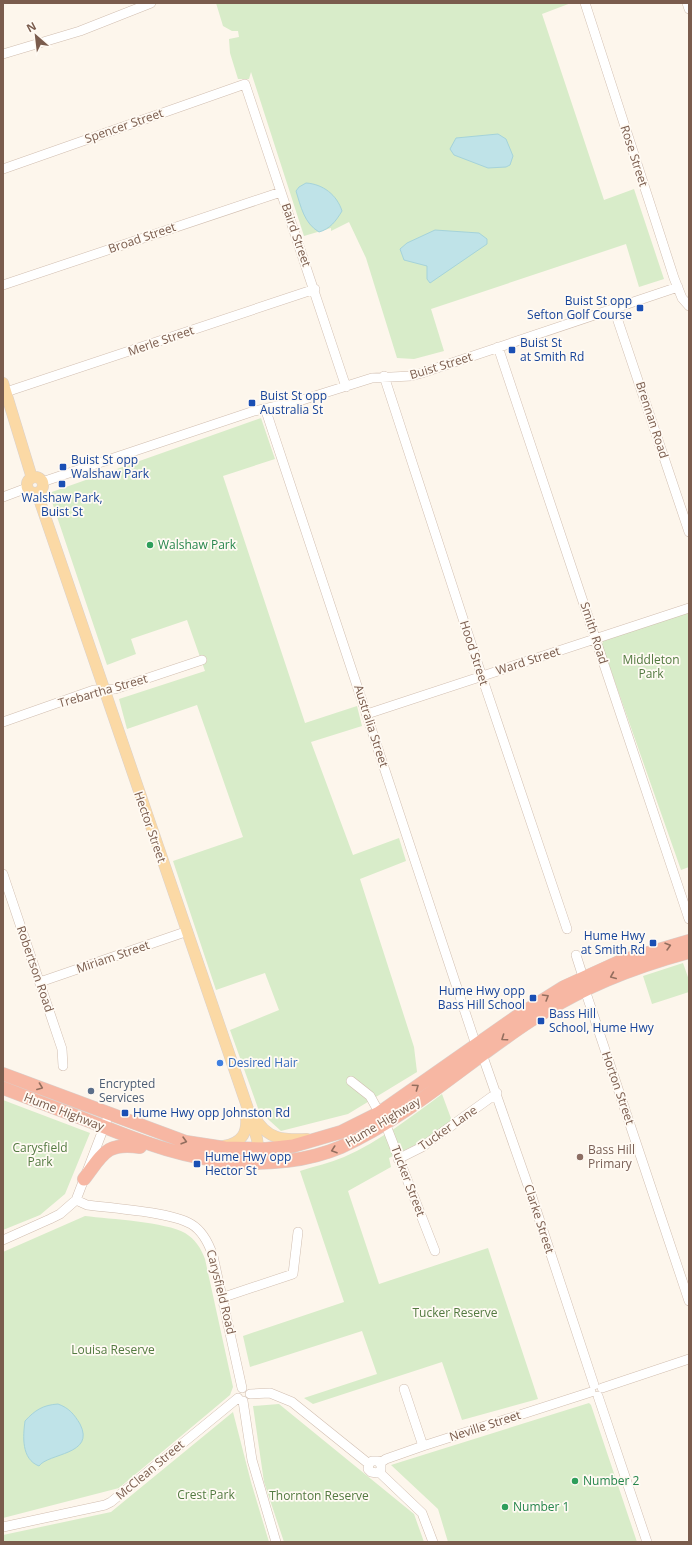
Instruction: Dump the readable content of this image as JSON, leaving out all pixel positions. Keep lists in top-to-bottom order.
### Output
{
  "streets": {
    "highway": ["Hume Highway"],
    "main road": ["Hector Street"],
    "street": [
      "Spencer Street",
      "Rose Street",
      "Baird Street",
      "Broad Street",
      "Merle Street",
      "Buist Street",
      "Brennan Road",
      "Smith Road",
      "Hood Street",
      "Ward Street",
      "Trebartha Street",
      "Australia Street",
      "Miriam Street",
      "Robertson Road",
      "Horton Street",
      "Tucker Lane",
      "Tucker Street",
      "Clarke Street",
      "Carysfield Road",
      "Neville Street",
      "McClean Street"
    ]
  },
  "crossings": [
    ["Spencer Street", "Baird Street"],
    ["Rose Street", "Buist Street"],
    ["Baird Street", "Broad Street"],
    ["Baird Street", "Merle Street"],
    ["Baird Street", "Buist Street"],
    ["Merle Street", "Hector Street"],
    ["Buist Street", "Brennan Road"],
    ["Buist Street", "Smith Road"],
    ["Buist Street", "Hood Street"],
    ["Buist Street", "Australia Street"],
    ["Buist Street", "Hector Street"],
    ["Smith Road", "Ward Street"],
    ["Hood Street", "Ward Street"],
    ["Ward Street", "Australia Street"],
    ["Trebartha Street", "Hector Street"],
    ["Australia Street", "Hume Highway"],
    ["Australia Street", "Clarke Street"],
    ["Hector Street", "Miriam Street"],
    ["Hector Street", "Hume Highway"],
    ["Miriam Street", "Robertson Road"],
    ["Horton Street", "Hume Highway"],
    ["Hume Highway", "Tucker Street"],
    ["Hume Highway", "Clarke Street"],
    ["Tucker Lane", "Tucker Street"],
    ["Tucker Lane", "Clarke Street"],
    ["Clarke Street", "Neville Street"],
    ["Carysfield Road", "McClean Street"]
  ],
  "parks": [
    "Middleton Park",
    "Carysfield Park",
    "Tucker Reserve",
    "Louisa Reserve",
    "Crest Park",
    "Thornton Reserve"
  ],
  "places": {
    "transit": [
      "Buist St opp Sefton Golf Course",
      "Buist St at Smith Rd",
      "Buist St opp Australia St",
      "Buist St opp Walshaw Park",
      "Walshaw Park, Buist St",
      "Hume Hwy at Smith Rd",
      "Hume Hwy opp Bass Hill School",
      "Bass Hill School, Hume Hwy",
      "Hume Hwy opp Johnston Rd",
      "Hume Hwy opp Hector St"
    ],
    "other": [
      "Walshaw Park",
      "Desired Hair",
      "Encrypted Services",
      "Bass Hill Primary",
      "Number 2",
      "Number 1"
    ]
  },
  "north": "top left"
}
